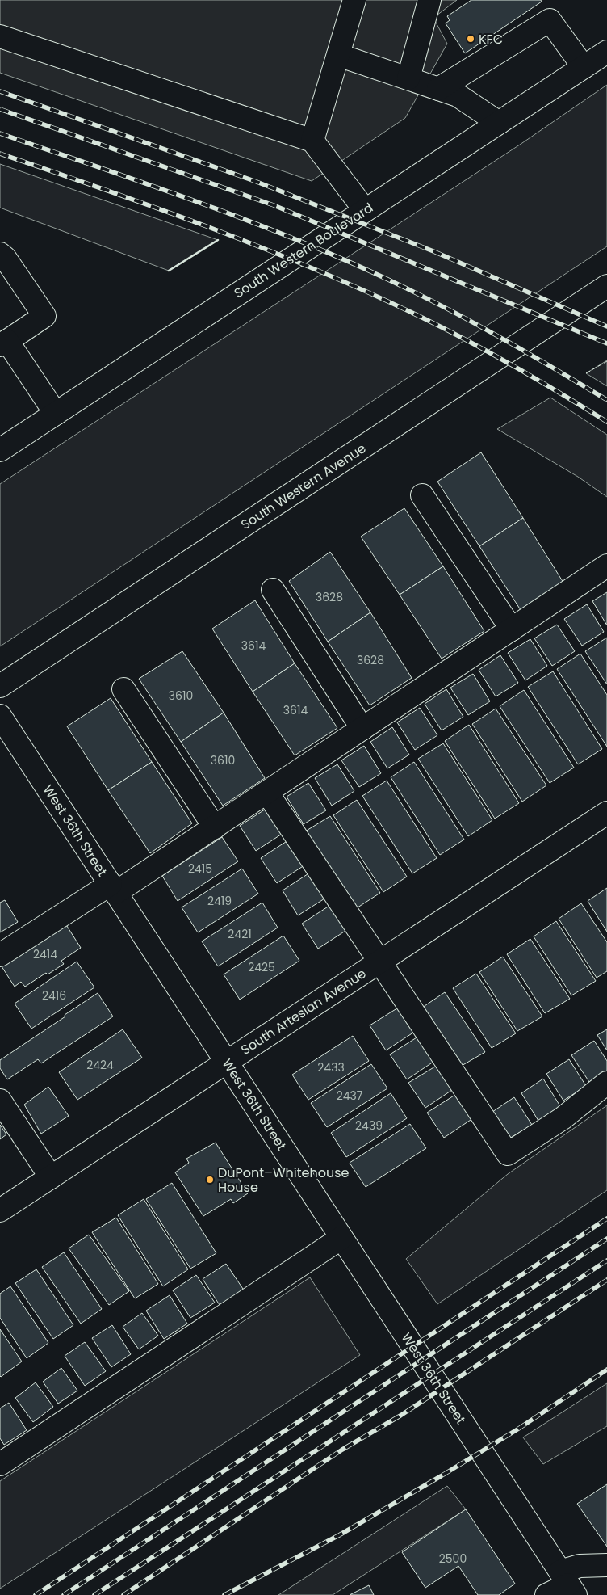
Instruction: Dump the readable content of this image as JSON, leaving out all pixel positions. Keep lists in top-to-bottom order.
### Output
{
  "streets": {
    "street": [
      "South Western Boulevard",
      "South Western Avenue",
      "West 36th Street",
      "South Artesian Avenue"
    ]
  },
  "crossings": [
    ["West 36th Street", "South Artesian Avenue"]
  ],
  "places": ["KFC", "DuPont–Whitehouse House"],
  "house_numbers": [
    "3628",
    "3614",
    "3628",
    "3610",
    "3614",
    "3610",
    "2415",
    "2419",
    "2421",
    "2414",
    "2425",
    "2416",
    "2424",
    "2433",
    "2437",
    "2439",
    "2500"
  ]
}
